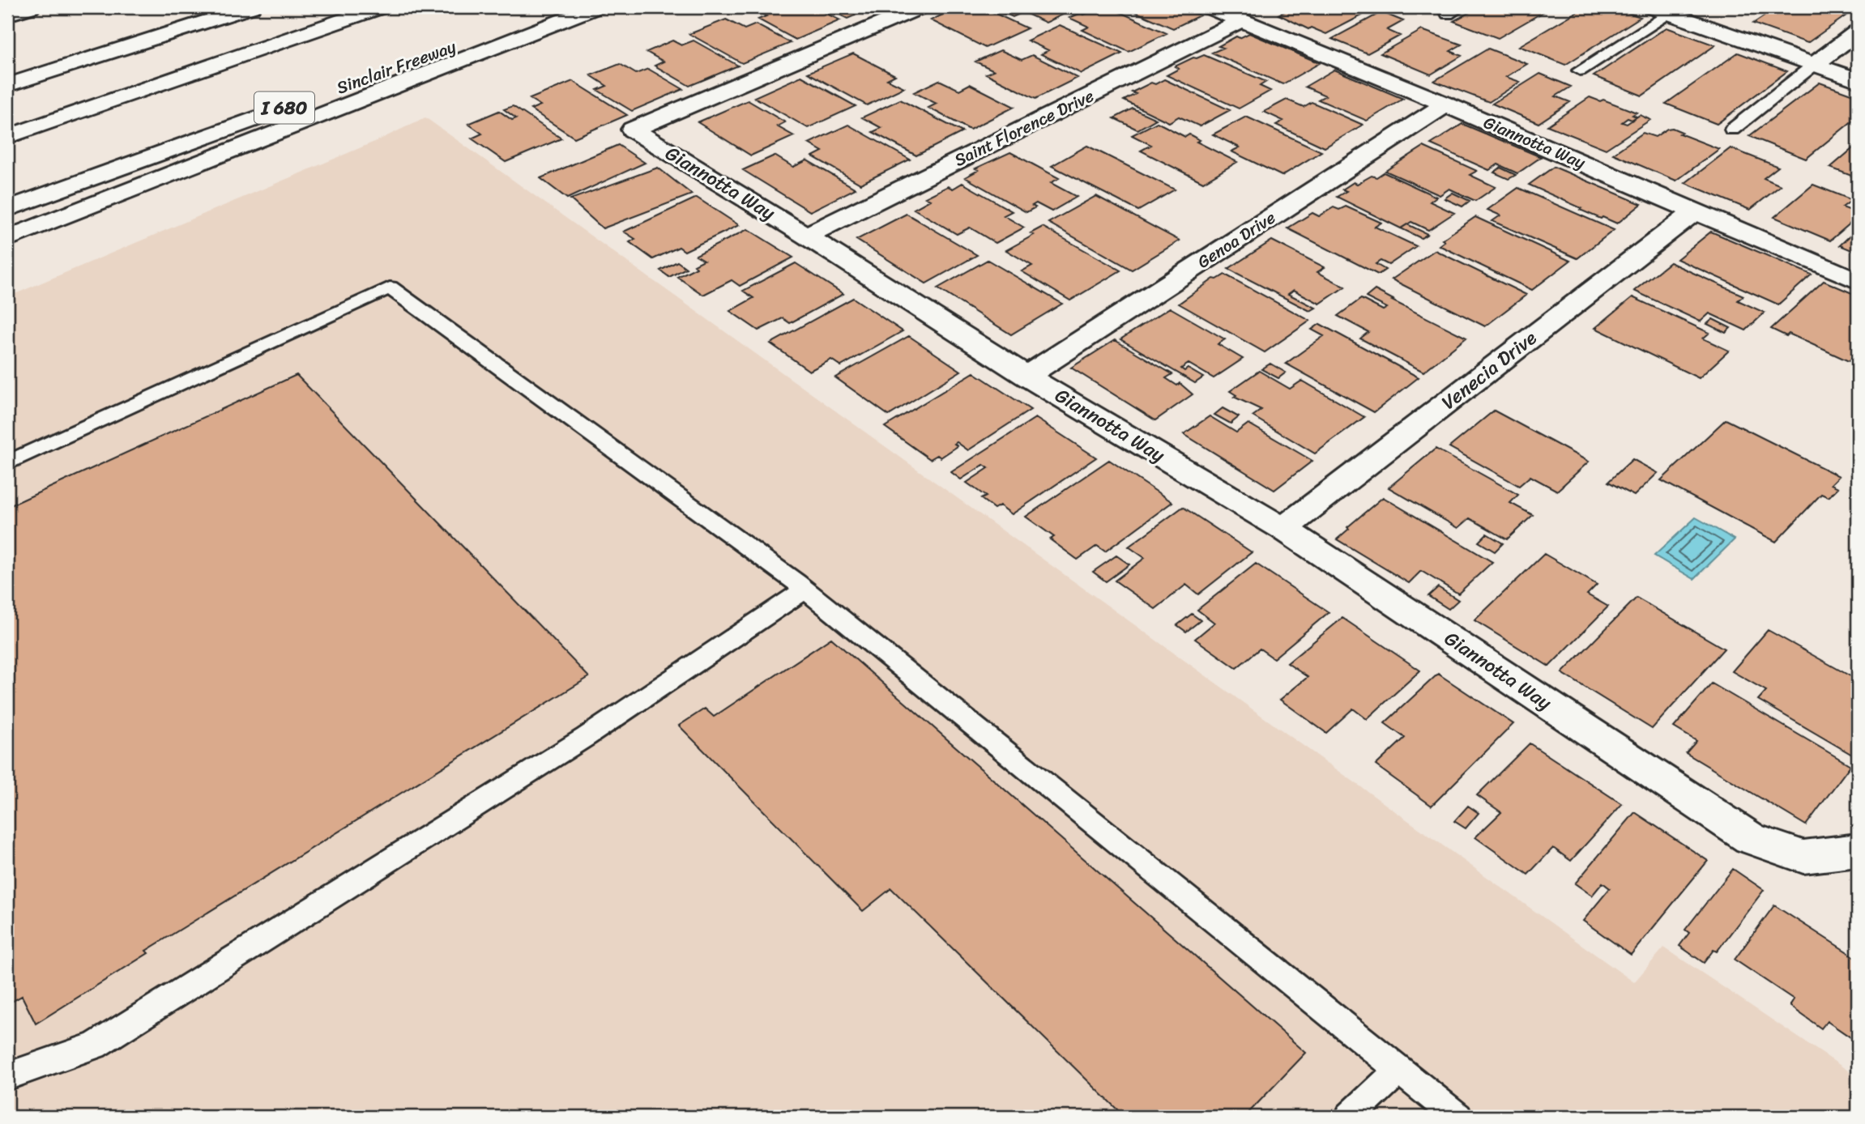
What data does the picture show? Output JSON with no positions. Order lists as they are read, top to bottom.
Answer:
{
  "streets": {
    "main road": [
      "Sinclair Freeway",
      "I 680",
      "Saint Florence Drive",
      "Giannotta Way",
      "Genoa Drive",
      "Venecia Drive"
    ]
  },
  "crossings": [
    ["Saint Florence Drive", "Giannotta Way"],
    ["Giannotta Way", "Genoa Drive"],
    ["Giannotta Way", "Venecia Drive"]
  ]
}
